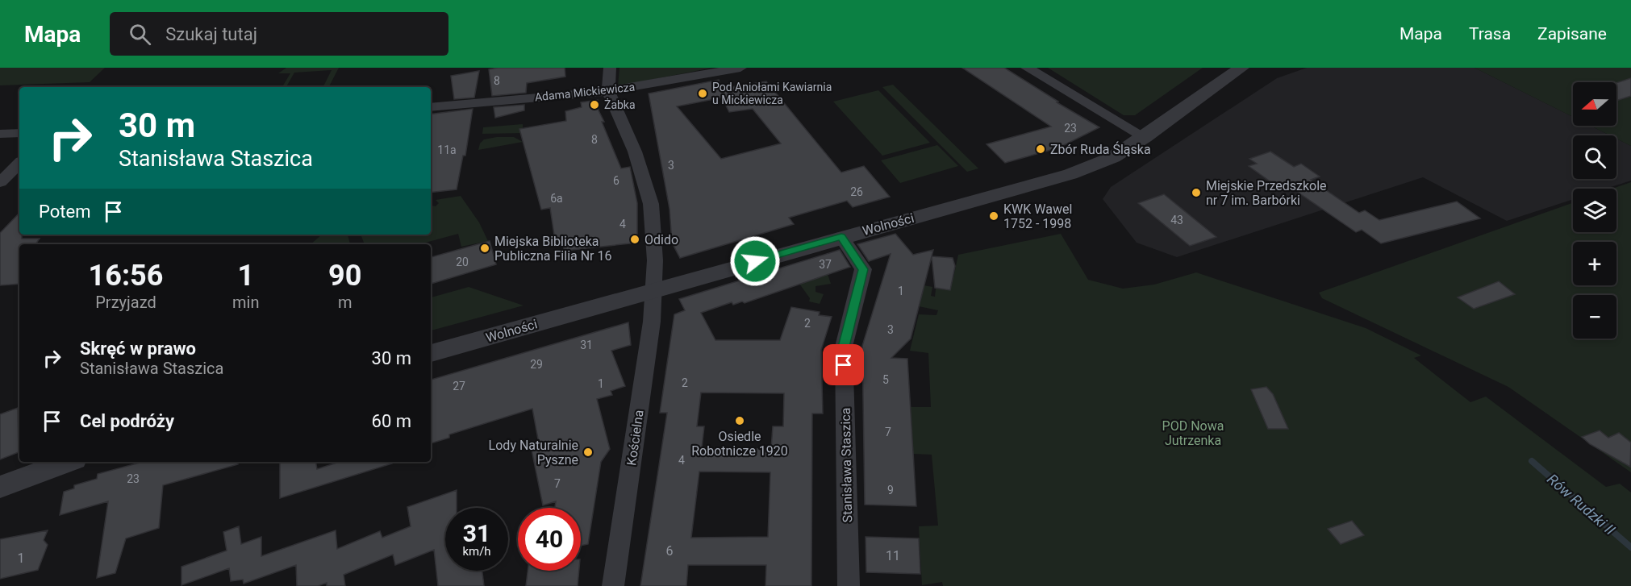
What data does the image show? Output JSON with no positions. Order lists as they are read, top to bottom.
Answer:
{
  "streets": {
    "street": [
      "Adama Mickiewicza",
      "Wolności",
      "Kościelna",
      "Stanisława Staszica"
    ]
  },
  "crossings": [
    ["Adama Mickiewicza", "Kościelna"],
    ["Wolności", "Kościelna"],
    ["Wolności", "Stanisława Staszica"]
  ],
  "water": ["Rów Rudzki II"],
  "parks": ["POD Nowa Jutrzenka"],
  "places": [
    "Pod Aniołami Kawiarnia u Mickiewicza",
    "Żabka",
    "Zbór Ruda Śląska",
    "Miejskie Przedszkole nr 7 im. Barbórki",
    "KWK Wawel 1752 - 1998",
    "Odido",
    "Miejska Biblioteka Publiczna Filia Nr 16",
    "Osiedle Robotnicze 1920",
    "Lody Naturalnie Pyszne"
  ],
  "house_numbers": [
    "8",
    "23",
    "8",
    "11a",
    "3",
    "6",
    "26",
    "6a",
    "43",
    "4",
    "20",
    "37",
    "1",
    "2",
    "3",
    "31",
    "29",
    "5",
    "2",
    "1",
    "27",
    "7",
    "4",
    "23",
    "7",
    "9",
    "6",
    "11",
    "1"
  ],
  "north": "left",
  "page": {
    "header": "Mapa",
    "search": "Szukaj tutaj",
    "nav": ["Mapa", "Trasa", "Zapisane"],
    "map_buttons": ["+", "−"],
    "turn": ["30 m", "Stanisława Staszica"],
    "then": "Potem",
    "eta": [
      "16:56",
      "Przyjazd",
      "1",
      "min",
      "90",
      "m"
    ],
    "list": [
      {
        "name": "Skręć w prawo",
        "note": "Stanisława Staszica",
        "value": "30 m"
      },
      {
        "name": "Cel podróży",
        "value": "60 m"
      }
    ],
    "speed": "31 km/h",
    "limit": "40"
  }
}
